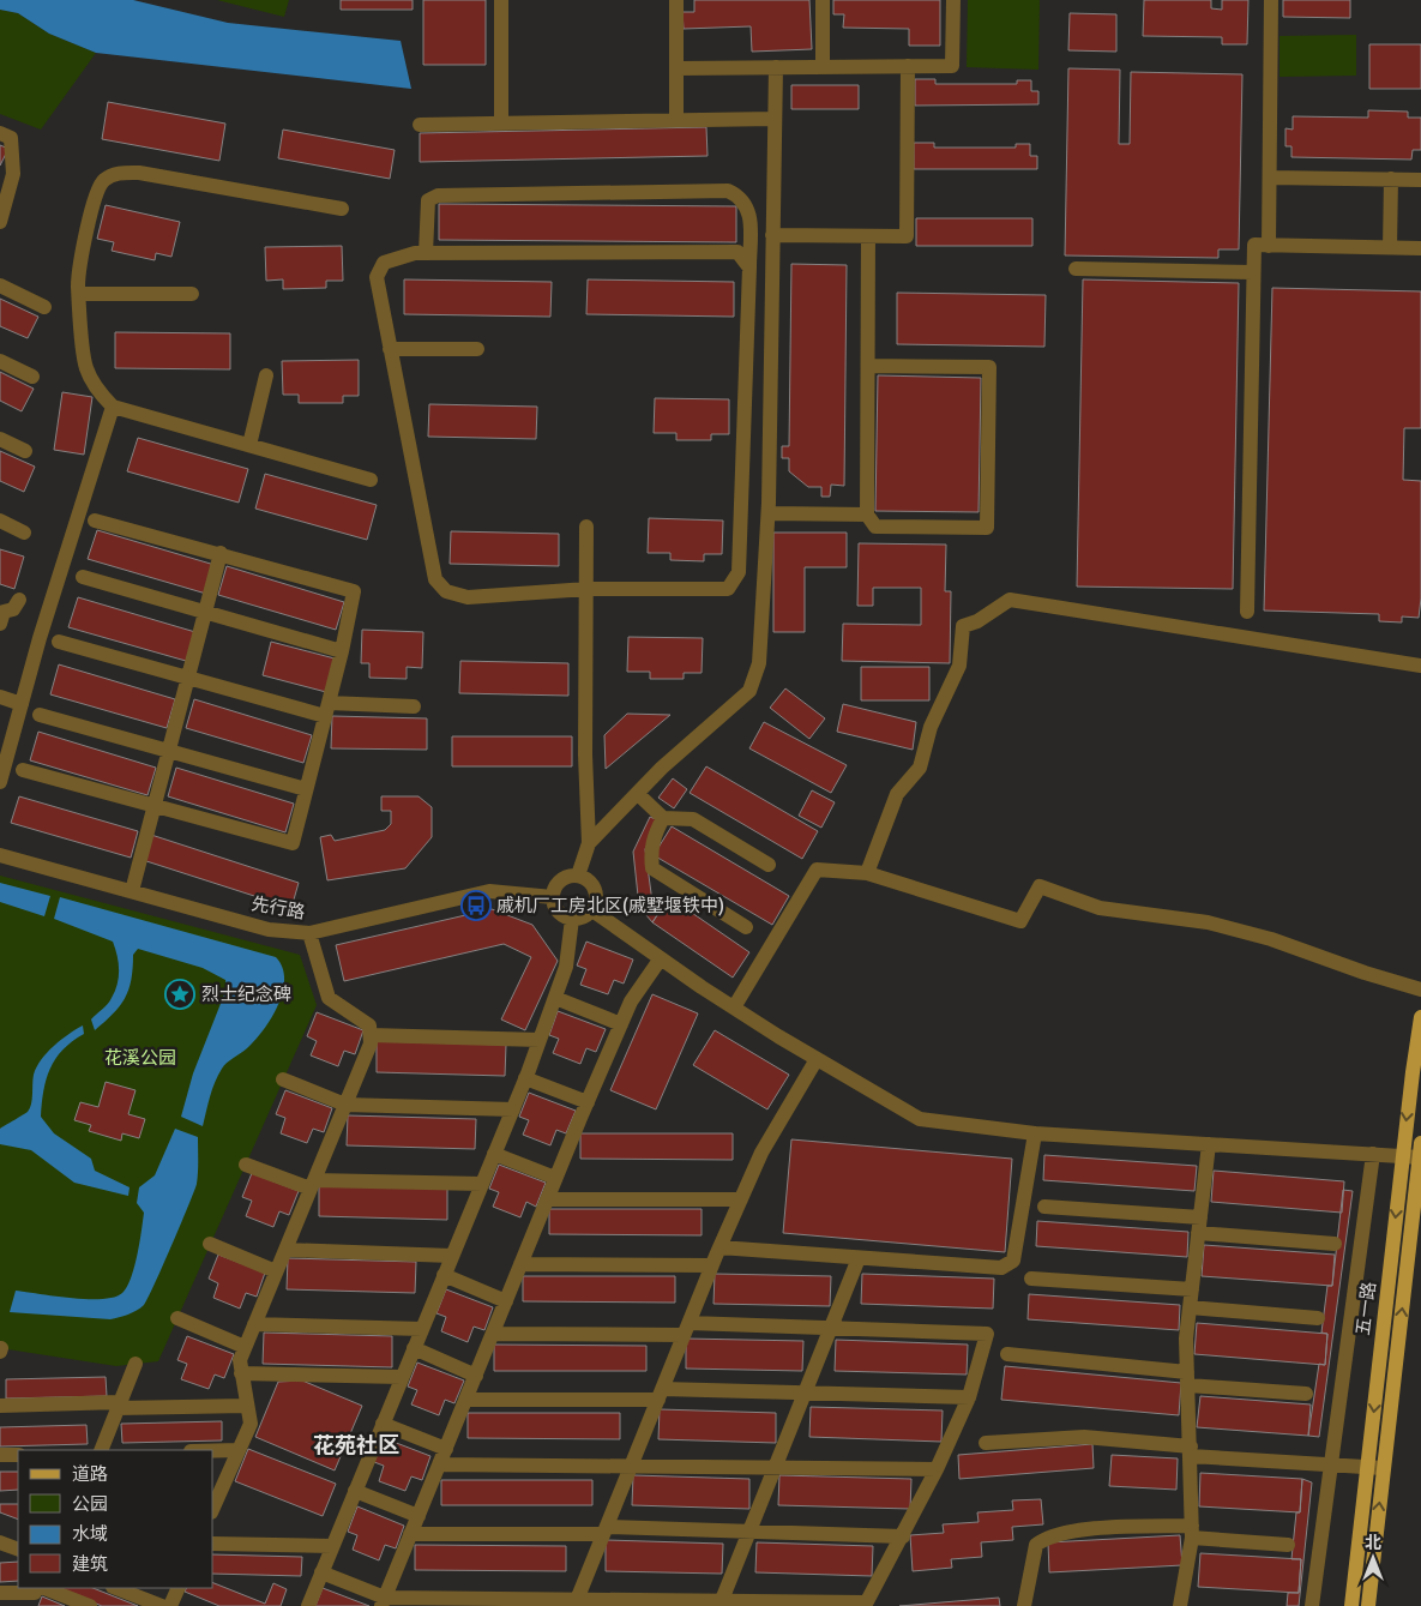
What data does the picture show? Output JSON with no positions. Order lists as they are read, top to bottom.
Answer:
{
  "streets": {
    "main road": ["五一路"],
    "street": ["先行路"]
  },
  "districts": ["花苑社区"],
  "parks": ["花溪公园"],
  "places": {
    "bus stop": ["戚机厂工房北区(戚墅堰铁中)"],
    "place": ["烈士纪念碑"]
  },
  "legend": [
    "道路",
    "公园",
    "水域",
    "建筑"
  ],
  "north": "top"
}
